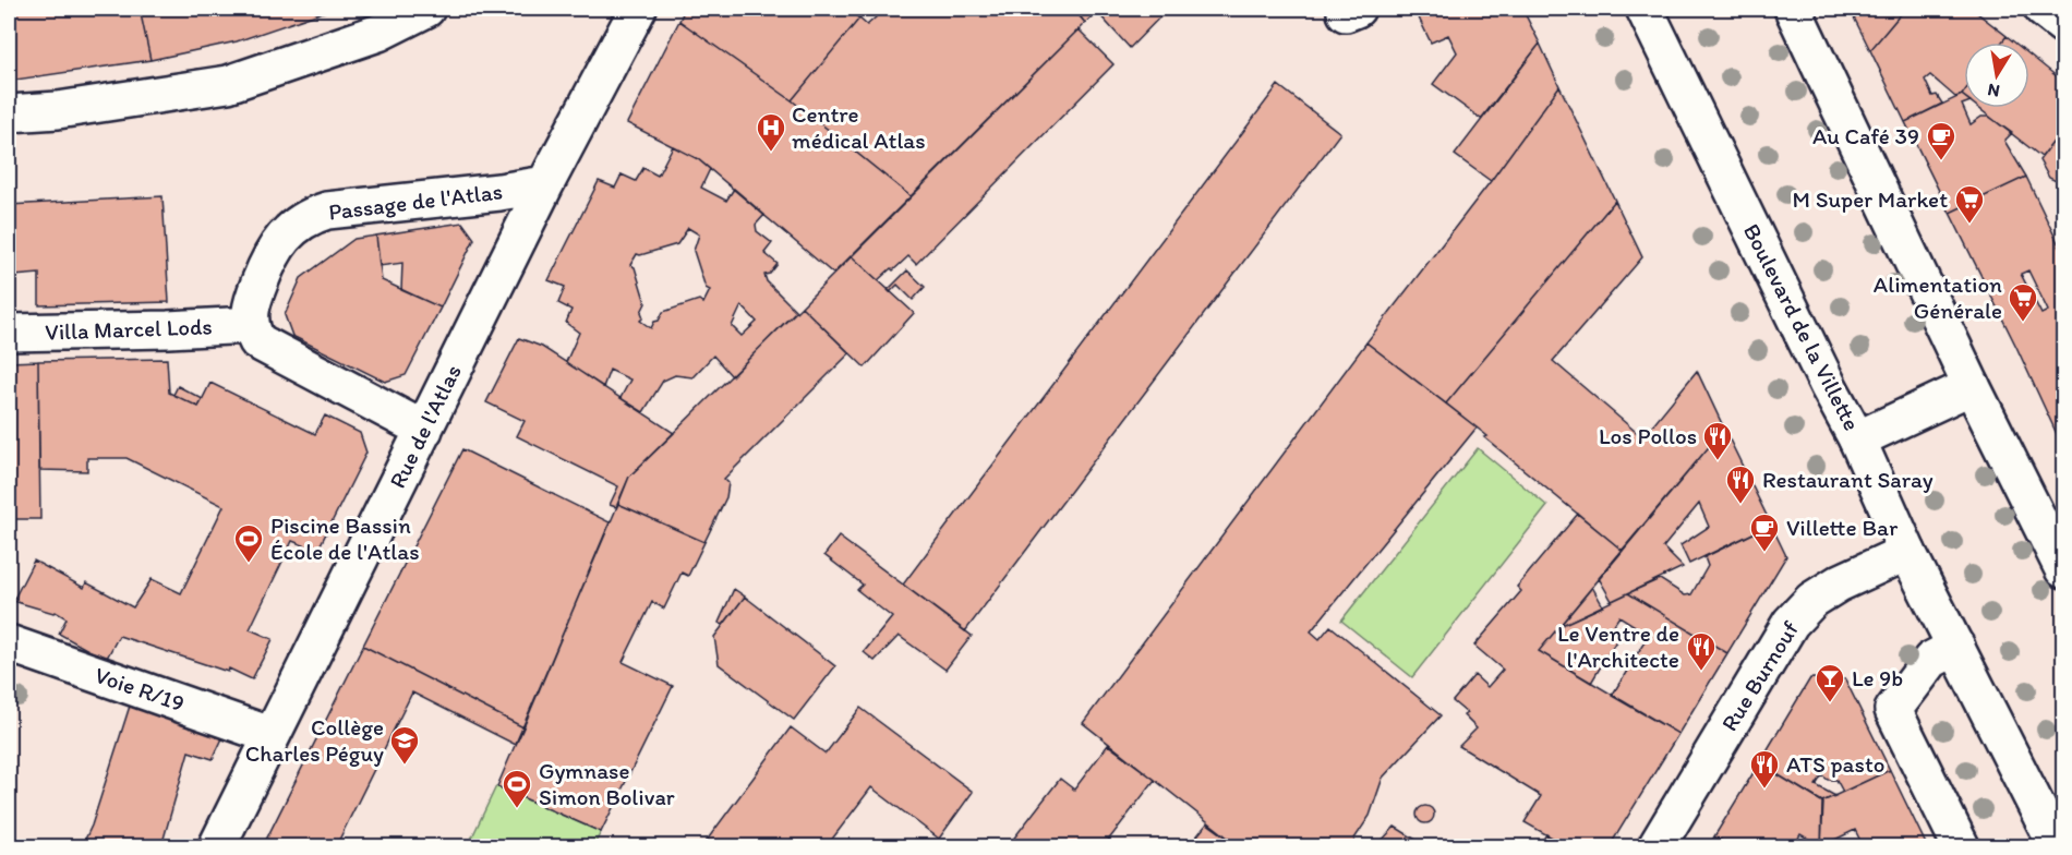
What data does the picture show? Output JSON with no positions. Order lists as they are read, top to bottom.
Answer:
{
  "streets": {
    "street": [
      "Passage de l'Atlas",
      "Boulevard de la Villette",
      "Villa Marcel Lods",
      "Rue de l'Atlas",
      "Rue Burnouf",
      "Voie R/19"
    ]
  },
  "crossings": [
    ["Passage de l'Atlas", "Villa Marcel Lods"],
    ["Passage de l'Atlas", "Rue de l'Atlas"],
    ["Boulevard de la Villette", "Rue Burnouf"],
    ["Rue de l'Atlas", "Voie R/19"]
  ],
  "places": {
    "hospital": ["Centre médical Atlas"],
    "cafe": ["Au Café 39", "Villette Bar"],
    "supermarket": ["M Super Market", "Alimentation Générale"],
    "restaurant": [
      "Los Pollos",
      "Restaurant Saray",
      "Le Ventre de l'Architecte",
      "ATS pasto"
    ],
    "sports": ["Piscine Bassin École de l'Atlas", "Gymnase Simon Bolivar"],
    "bar": ["Le 9b"],
    "school or university": ["Collège Charles Péguy"]
  },
  "north": "bottom"
}
